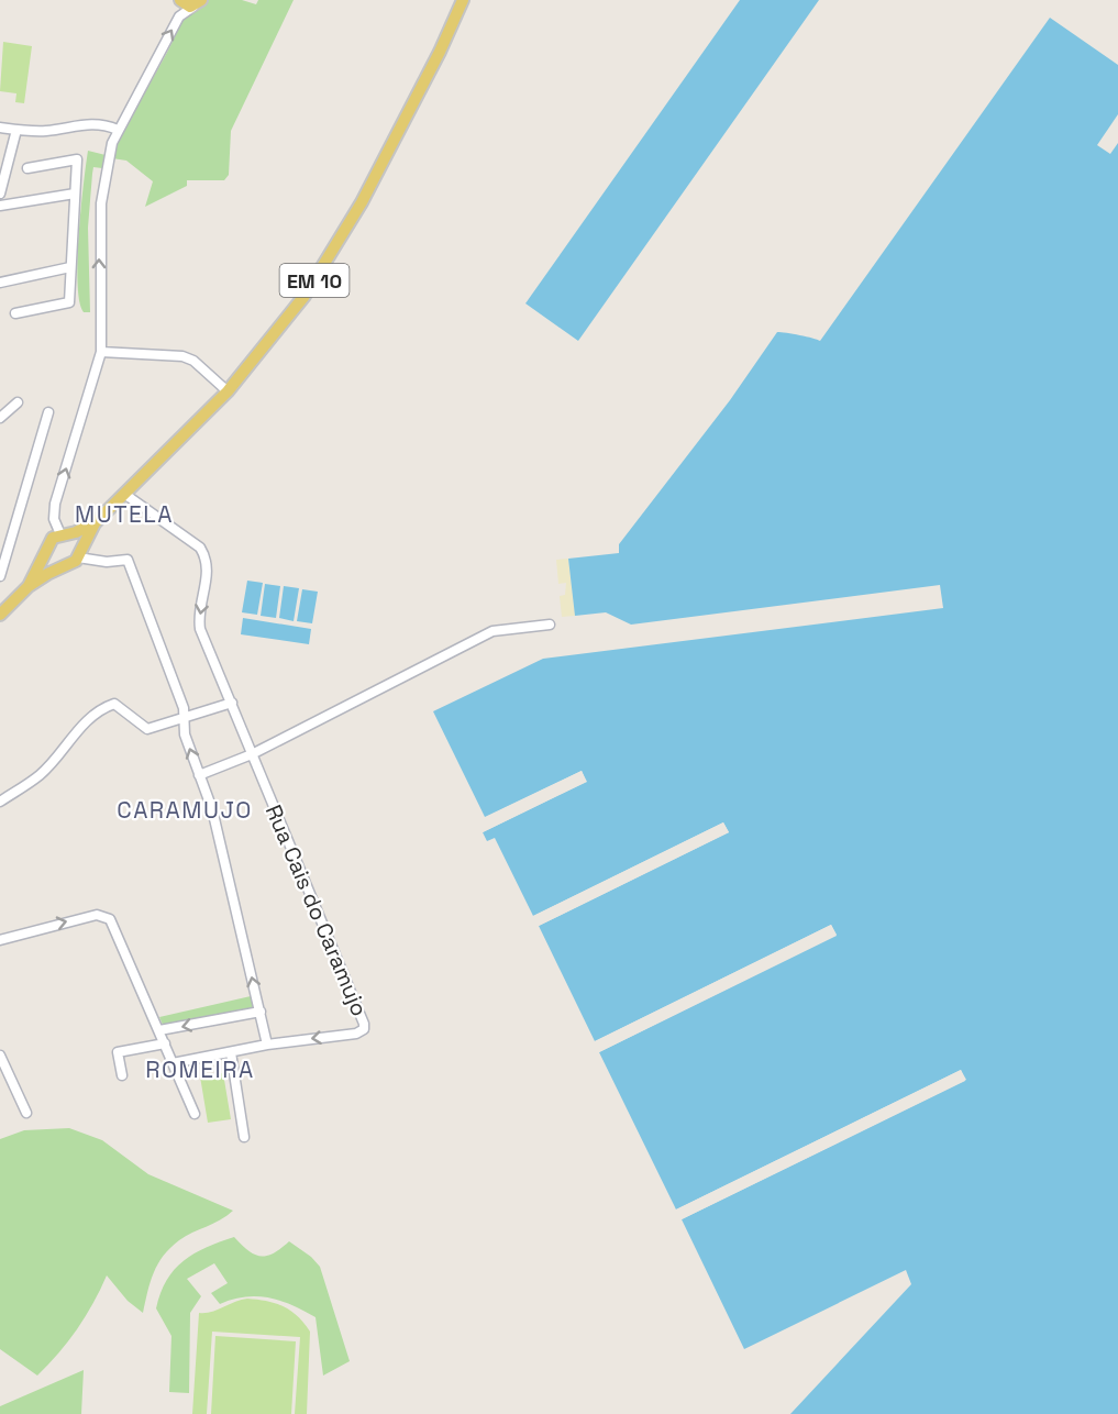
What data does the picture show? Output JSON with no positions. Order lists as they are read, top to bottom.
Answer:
{
  "streets": {
    "main road": ["EM 10"],
    "street": ["Rua Cais do Caramujo"]
  },
  "crossings": [
    ["EM 10", "Rua Cais do Caramujo"]
  ],
  "districts": ["MUTELA", "CARAMUJO", "ROMEIRA"]
}
